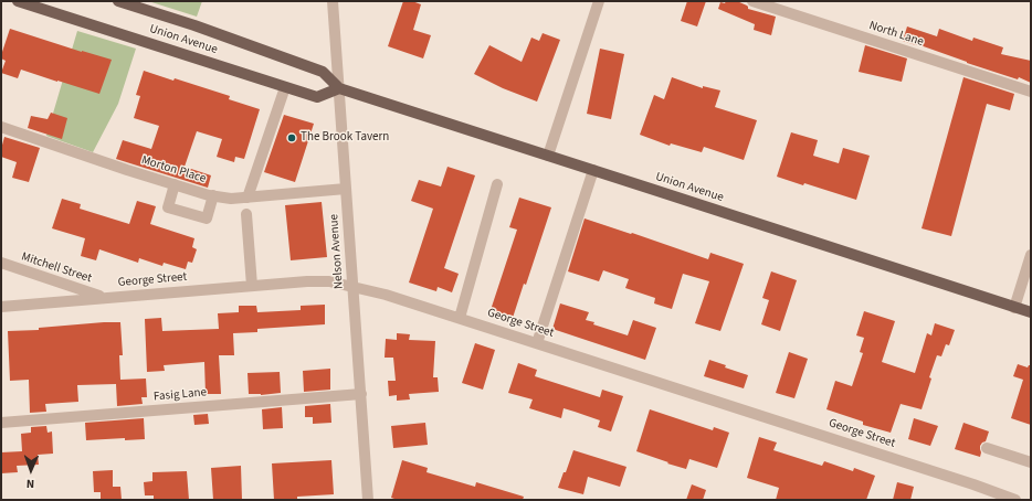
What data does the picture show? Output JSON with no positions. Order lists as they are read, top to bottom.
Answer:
{
  "streets": {
    "main road": ["Union Avenue"],
    "street": [
      "North Lane",
      "Morton Place",
      "Nelson Avenue",
      "Mitchell Street",
      "George Street",
      "Fasig Lane"
    ]
  },
  "crossings": [
    ["Union Avenue", "Nelson Avenue"],
    ["Morton Place", "Nelson Avenue"],
    ["Nelson Avenue", "George Street"],
    ["Nelson Avenue", "Fasig Lane"],
    ["Mitchell Street", "George Street"]
  ],
  "places": ["The Brook Tavern"],
  "north": "bottom"
}
